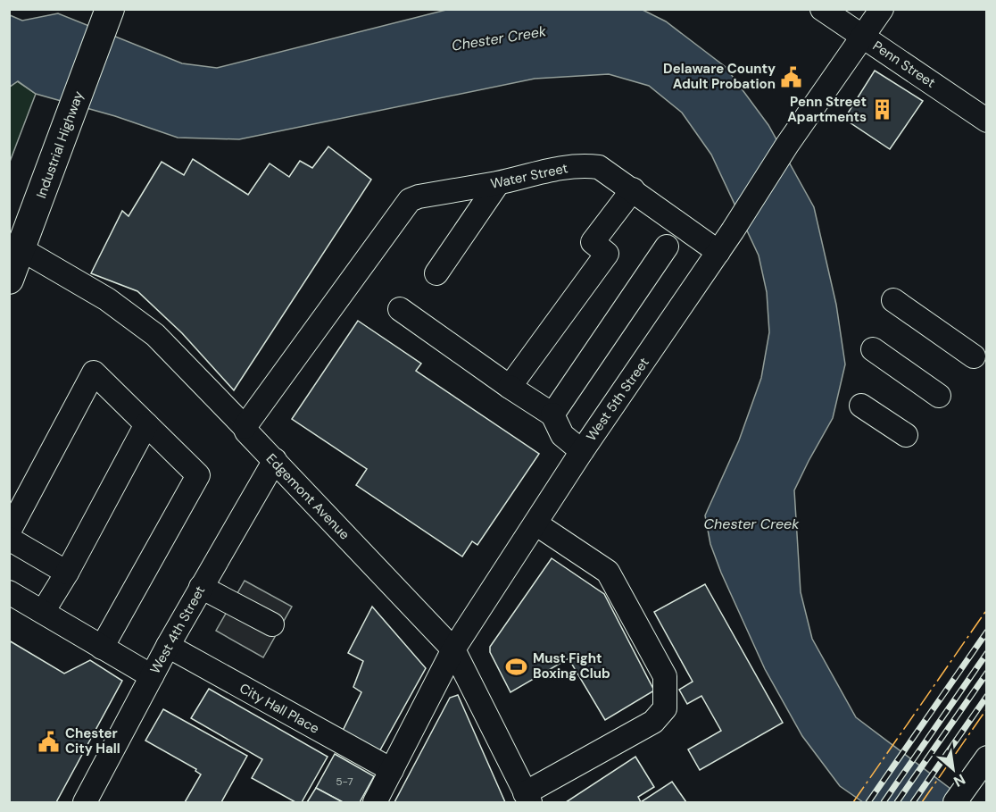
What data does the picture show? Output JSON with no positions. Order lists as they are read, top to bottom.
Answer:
{
  "streets": {
    "main road": ["Industrial Highway"],
    "street": [
      "Penn Street",
      "Water Street",
      "West 5th Street",
      "Edgemont Avenue",
      "West 4th Street",
      "City Hall Place"
    ]
  },
  "crossings": [
    ["Penn Street", "West 5th Street"],
    ["Industrial Highway", "Edgemont Avenue"],
    ["Water Street", "West 5th Street"],
    ["Water Street", "Edgemont Avenue"],
    ["West 5th Street", "Edgemont Avenue"],
    ["West 5th Street", "City Hall Place"],
    ["Edgemont Avenue", "West 4th Street"],
    ["West 4th Street", "City Hall Place"]
  ],
  "water": ["Chester Creek"],
  "places": {
    "public building": ["Delaware County Adult Probation", "Chester City Hall"],
    "building": ["Penn Street Apartments"],
    "sports": ["Must Fight Boxing Club"]
  },
  "house_numbers": ["5-7"],
  "north": "bottom right"
}
